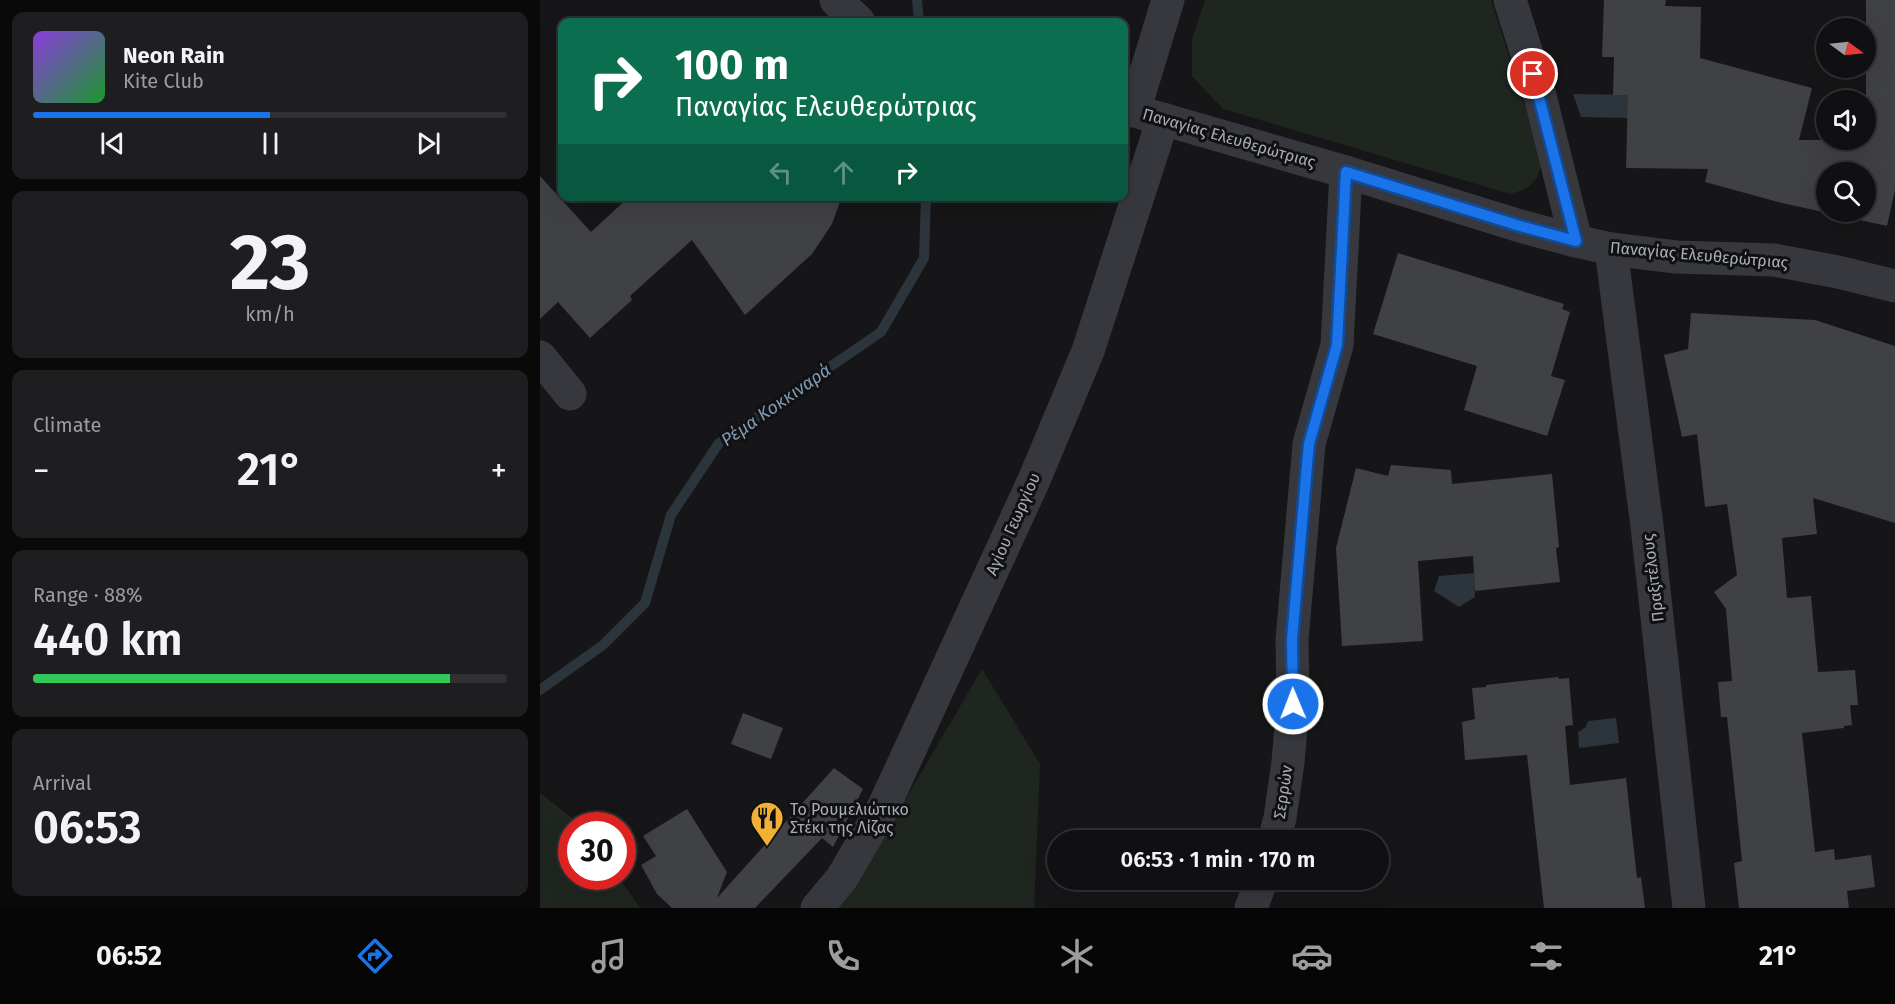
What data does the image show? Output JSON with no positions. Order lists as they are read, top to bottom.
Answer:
{
  "streets": {
    "street": [
      "Παναγίας Ελευθερώτριας",
      "Αγίου Γεωργίου",
      "Πραξιτέλους",
      "Σερρών"
    ]
  },
  "crossings": [
    ["Παναγίας Ελευθερώτριας", "Αγίου Γεωργίου"],
    ["Παναγίας Ελευθερώτριας", "Πραξιτέλους"],
    ["Παναγίας Ελευθερώτριας", "Σερρών"]
  ],
  "water": ["Ρέμα Κοκκιναρά"],
  "places": {
    "restaurant": ["Το Ρουμελιώτικο Στέκι της Λίζας"]
  },
  "north": "right",
  "page": {
    "turn": ["100 m", "Παναγίας Ελευθερώτριας"],
    "song": ["Neon Rain", "Kite Club"],
    "tile": [
      ["23", "km/h"],
      "Climate",
      ["Range · 88%", "440 km"],
      ["Arrival", "06:53"]
    ],
    "heat": ["−", "21°", "+"],
    "limit": "30",
    "trip": "06:53 · 1 min · 170 m",
    "tabs": ["06:52", "21°"]
  }
}
